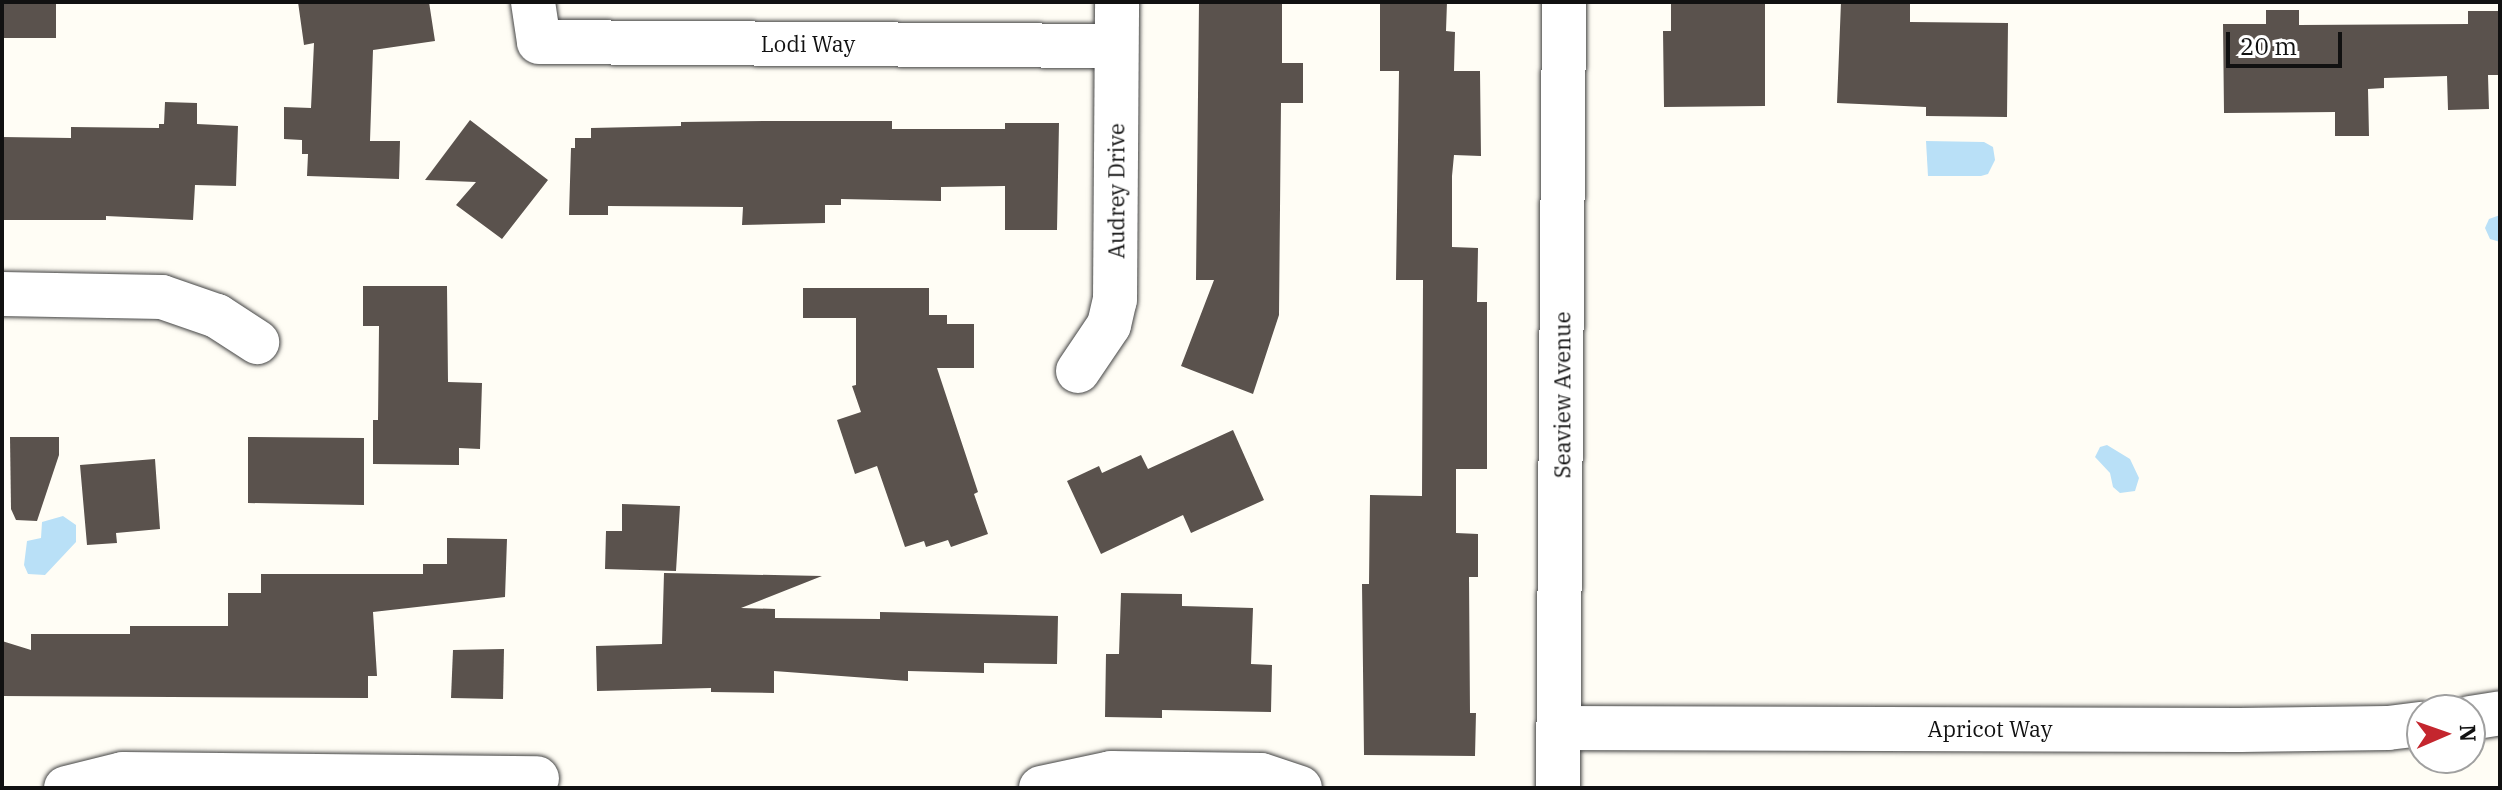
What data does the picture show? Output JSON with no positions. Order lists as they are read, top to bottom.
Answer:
{
  "streets": {
    "street": [
      "Lodi Way",
      "Audrey Drive",
      "Seaview Avenue",
      "Apricot Way"
    ]
  },
  "crossings": [
    ["Lodi Way", "Audrey Drive"],
    ["Seaview Avenue", "Apricot Way"]
  ],
  "scale_bar": "20 m",
  "north": "right"
}
